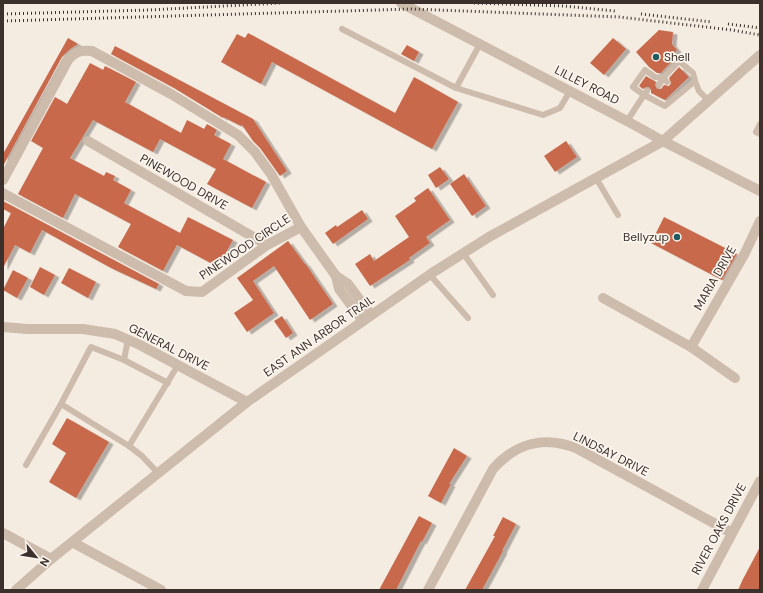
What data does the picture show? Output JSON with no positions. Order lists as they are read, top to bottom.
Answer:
{
  "streets": {
    "street": [
      "LILLEY ROAD",
      "PINEWOOD DRIVE",
      "PINEWOOD CIRCLE",
      "MARIA DRIVE",
      "EAST ANN ARBOR TRAIL",
      "GENERAL DRIVE",
      "LINDSAY DRIVE",
      "RIVER OAKS DRIVE"
    ]
  },
  "crossings": [
    ["LILLEY ROAD", "EAST ANN ARBOR TRAIL"],
    ["PINEWOOD DRIVE", "PINEWOOD CIRCLE"],
    ["EAST ANN ARBOR TRAIL", "GENERAL DRIVE"],
    ["LINDSAY DRIVE", "RIVER OAKS DRIVE"]
  ],
  "places": ["Shell", "Bellyzup"],
  "north": "bottom right"
}
